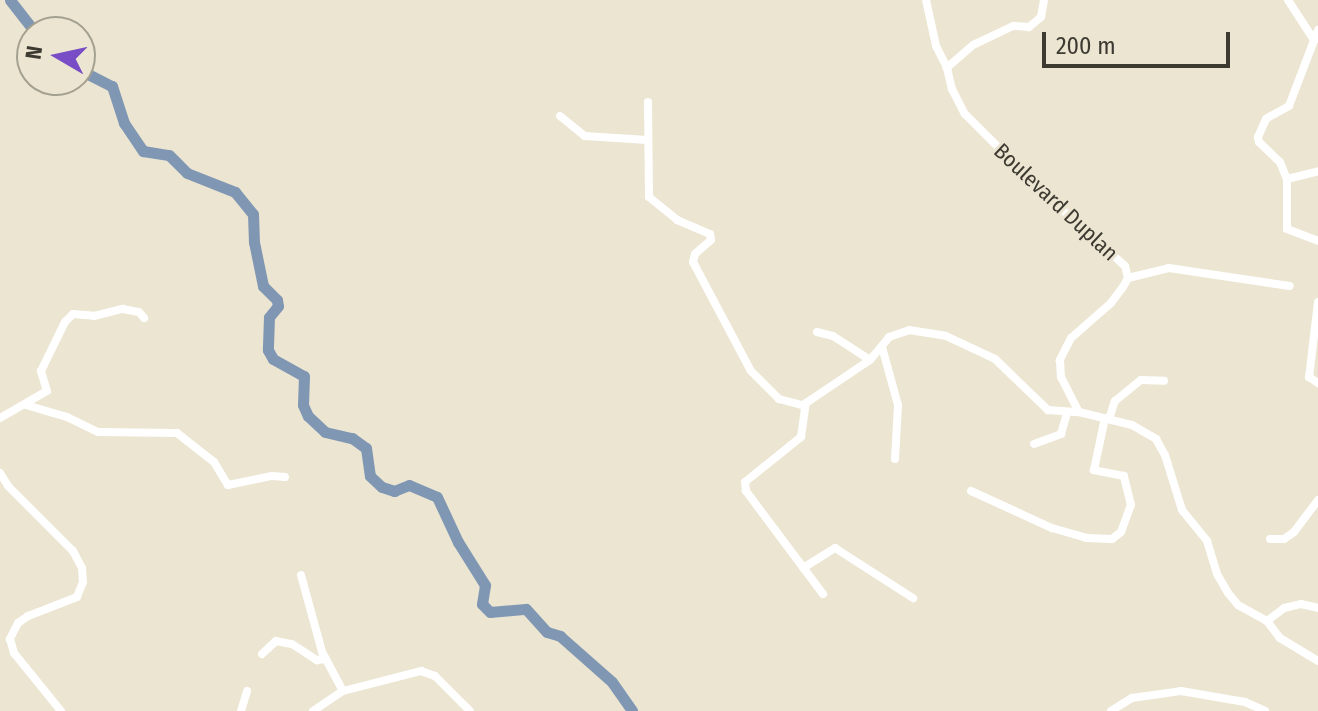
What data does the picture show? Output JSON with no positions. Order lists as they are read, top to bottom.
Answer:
{
  "streets": {
    "street": ["Boulevard Duplan"]
  },
  "scale_bar": "200 m",
  "north": "left"
}
